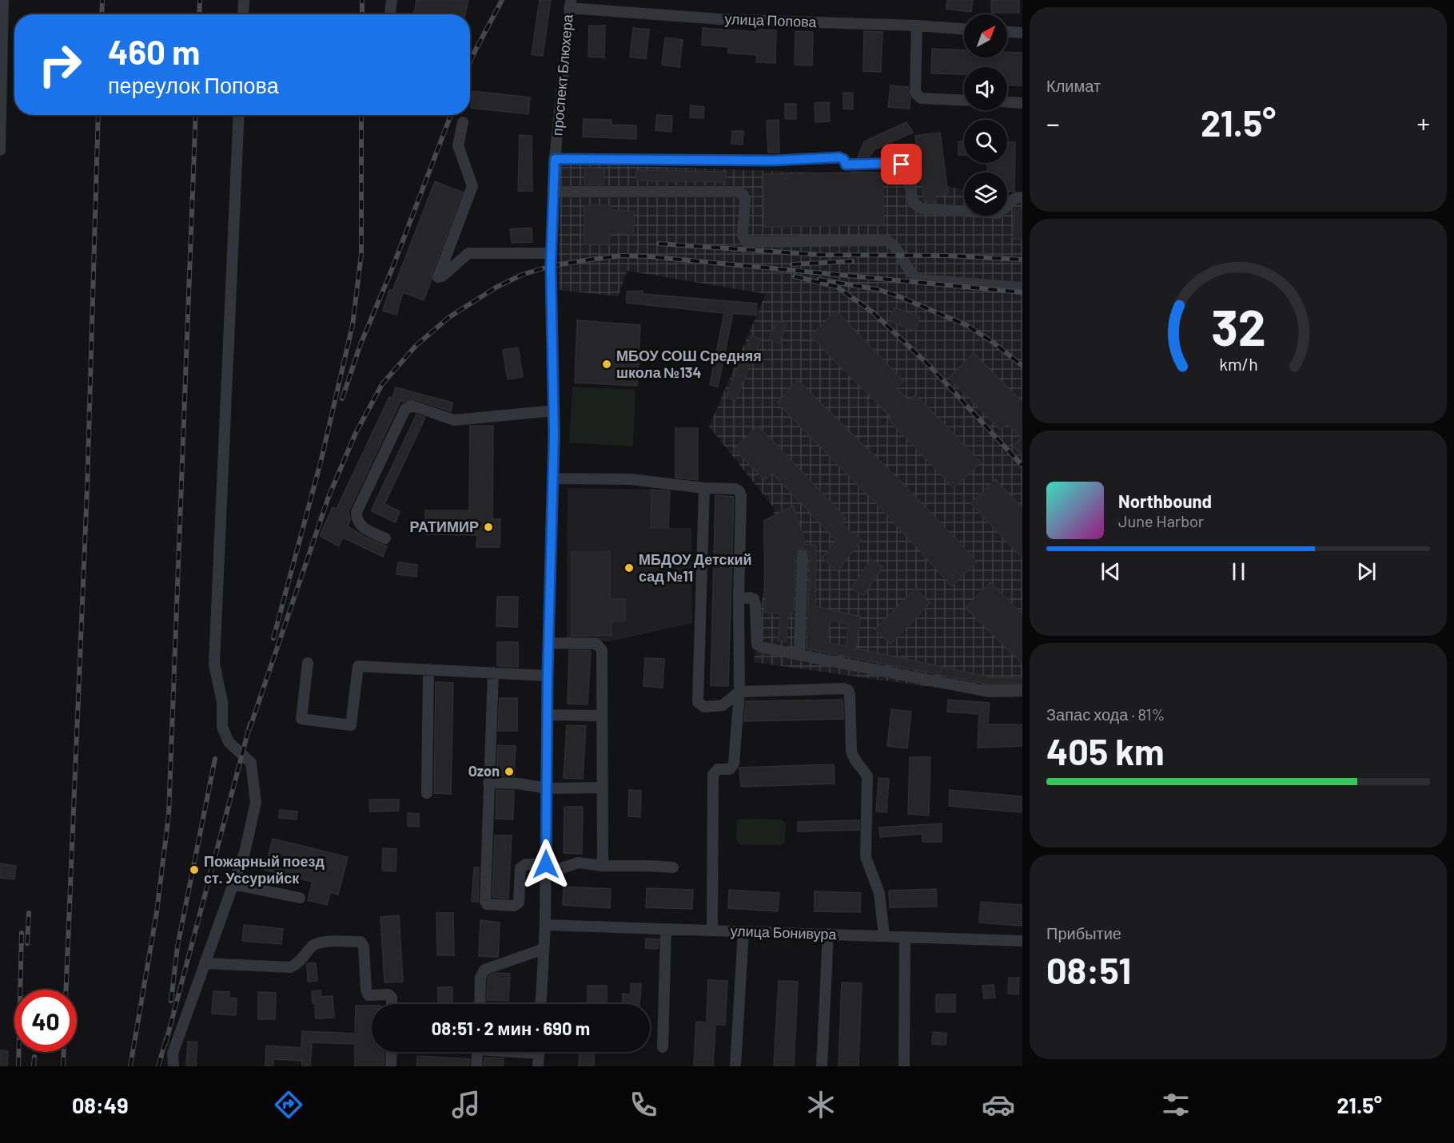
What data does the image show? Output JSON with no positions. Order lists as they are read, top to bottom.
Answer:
{
  "streets": {
    "street": ["улица Попова", "проспект Блюхера", "улица Бонивура"]
  },
  "crossings": [
    ["улица Попова", "проспект Блюхера"],
    ["проспект Блюхера", "улица Бонивура"]
  ],
  "places": [
    "МБОУ СОШ Средняя школа №134",
    "РАТИМИР",
    "МБДОУ Детский сад №11",
    "Ozon",
    "Пожарный поезд ст. Уссурийск"
  ],
  "north": "top right",
  "page": {
    "tile": [
      "Климат",
      ["Запас хода · 81%", "405 km"],
      ["Прибытие", "08:51"]
    ],
    "turn": ["460 m", "переулок Попова"],
    "heat": ["−", "21.5°", "+"],
    "song": ["Northbound", "June Harbor"],
    "limit": "40",
    "trip": "08:51 · 2 мин · 690 m",
    "tabs": ["08:49", "21.5°"],
    "gauge": ["32", "km/h"]
  }
}
